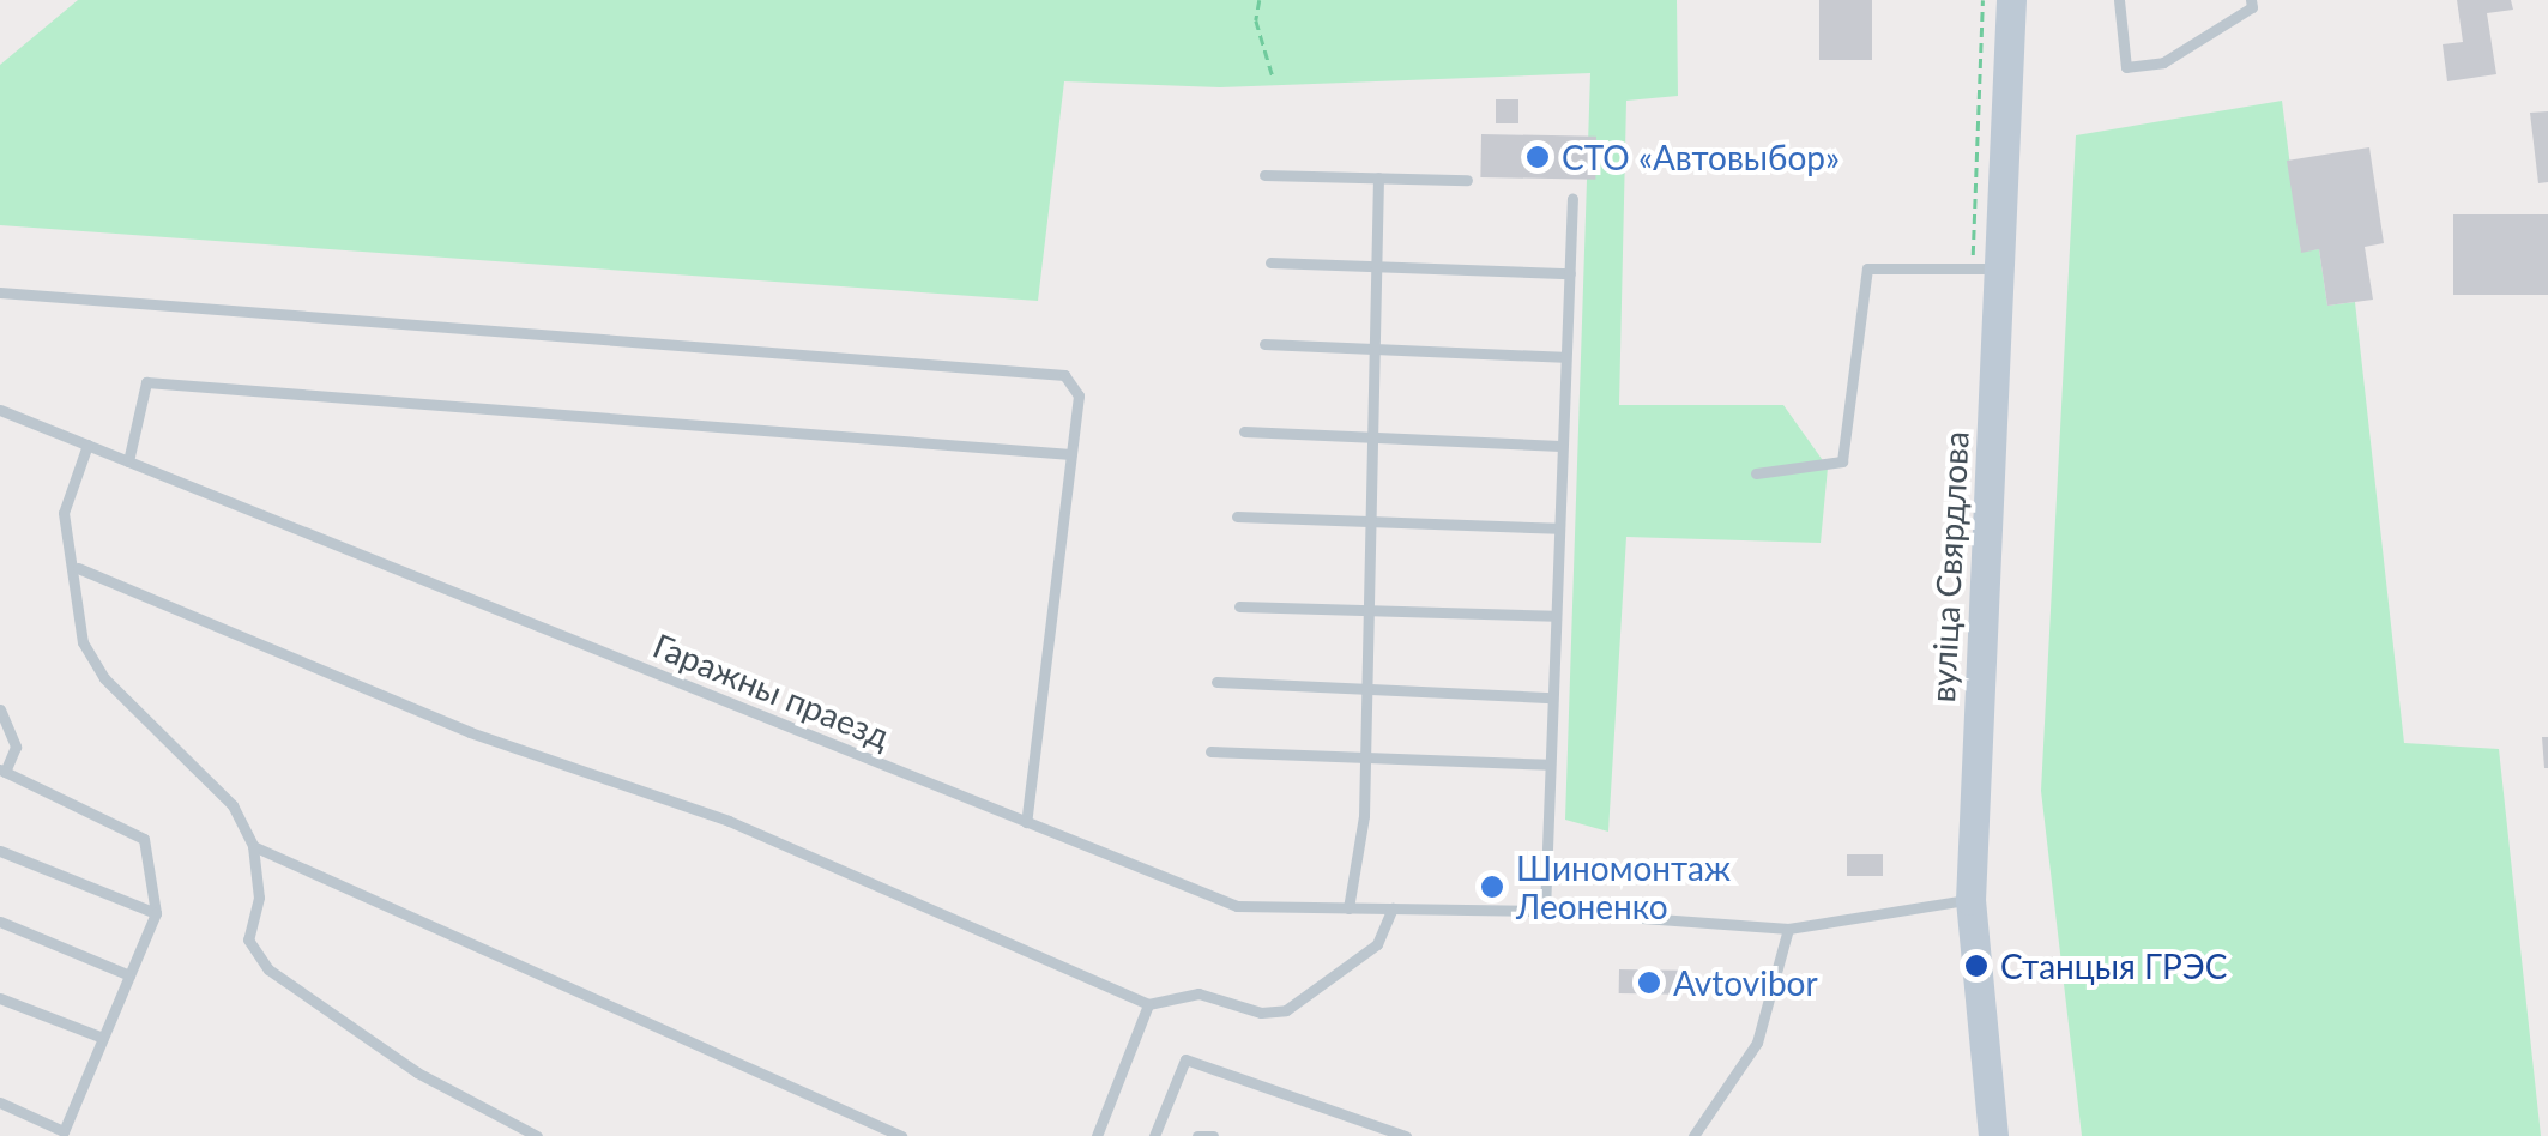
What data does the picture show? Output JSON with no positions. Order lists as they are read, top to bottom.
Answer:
{
  "streets": {
    "main road": ["вуліца Свярдлова"],
    "lane": ["Гаражны праезд"]
  },
  "crossings": [
    ["вуліца Свярдлова", "Гаражны праезд"]
  ],
  "places": [
    "СТО «Автовыбор»",
    "Шиномонтаж Леоненко",
    "Станцыя ГРЭС",
    "Avtovibor"
  ]
}
